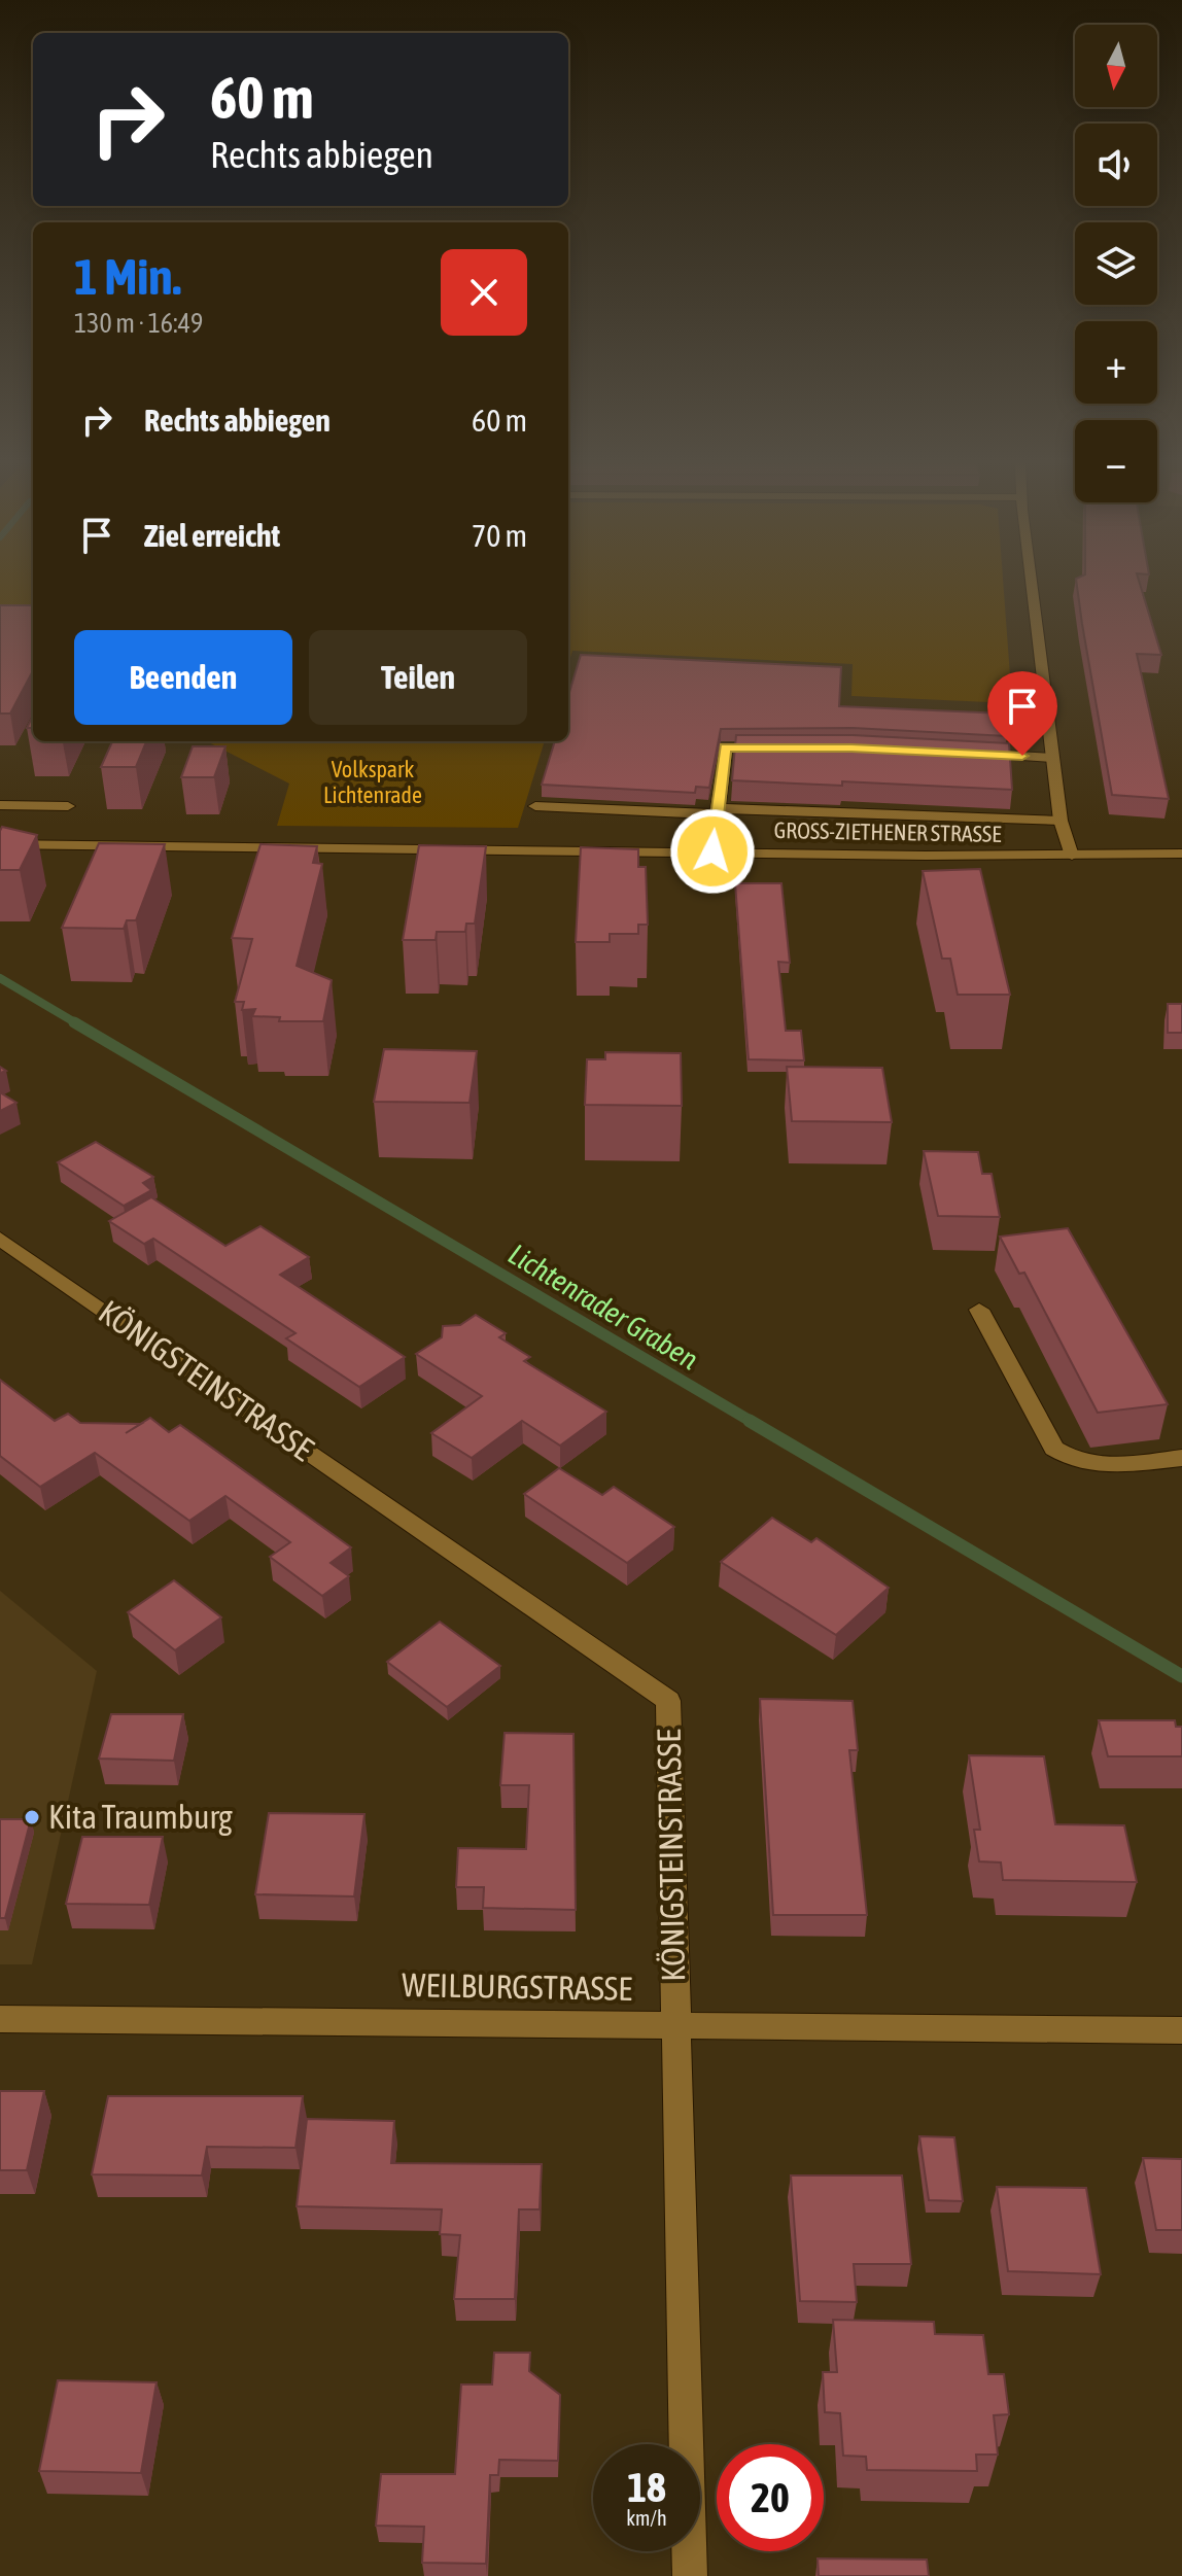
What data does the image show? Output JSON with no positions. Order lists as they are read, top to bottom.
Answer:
{
  "streets": {
    "street": ["GROSS-ZIETHENER STRASSE", "KÖNIGSTEINSTRASSE", "WEILBURGSTRASSE"]
  },
  "crossings": [
    ["KÖNIGSTEINSTRASSE", "WEILBURGSTRASSE"]
  ],
  "water": ["Lichtenrader Graben"],
  "parks": ["Volkspark Lichtenrade"],
  "places": ["Kita Traumburg"],
  "north": "bottom",
  "page": {
    "map_buttons": ["+", "−"],
    "turn": ["60 m", "Rechts abbiegen"],
    "heading": ["1 Min.", "130 m · 16:49"],
    "list": [
      {
        "name": "Rechts abbiegen",
        "value": "60 m"
      },
      {
        "name": "Ziel erreicht",
        "value": "70 m"
      }
    ],
    "buttons": ["Beenden", "Teilen"],
    "speed": "18 km/h",
    "limit": "20"
  }
}
